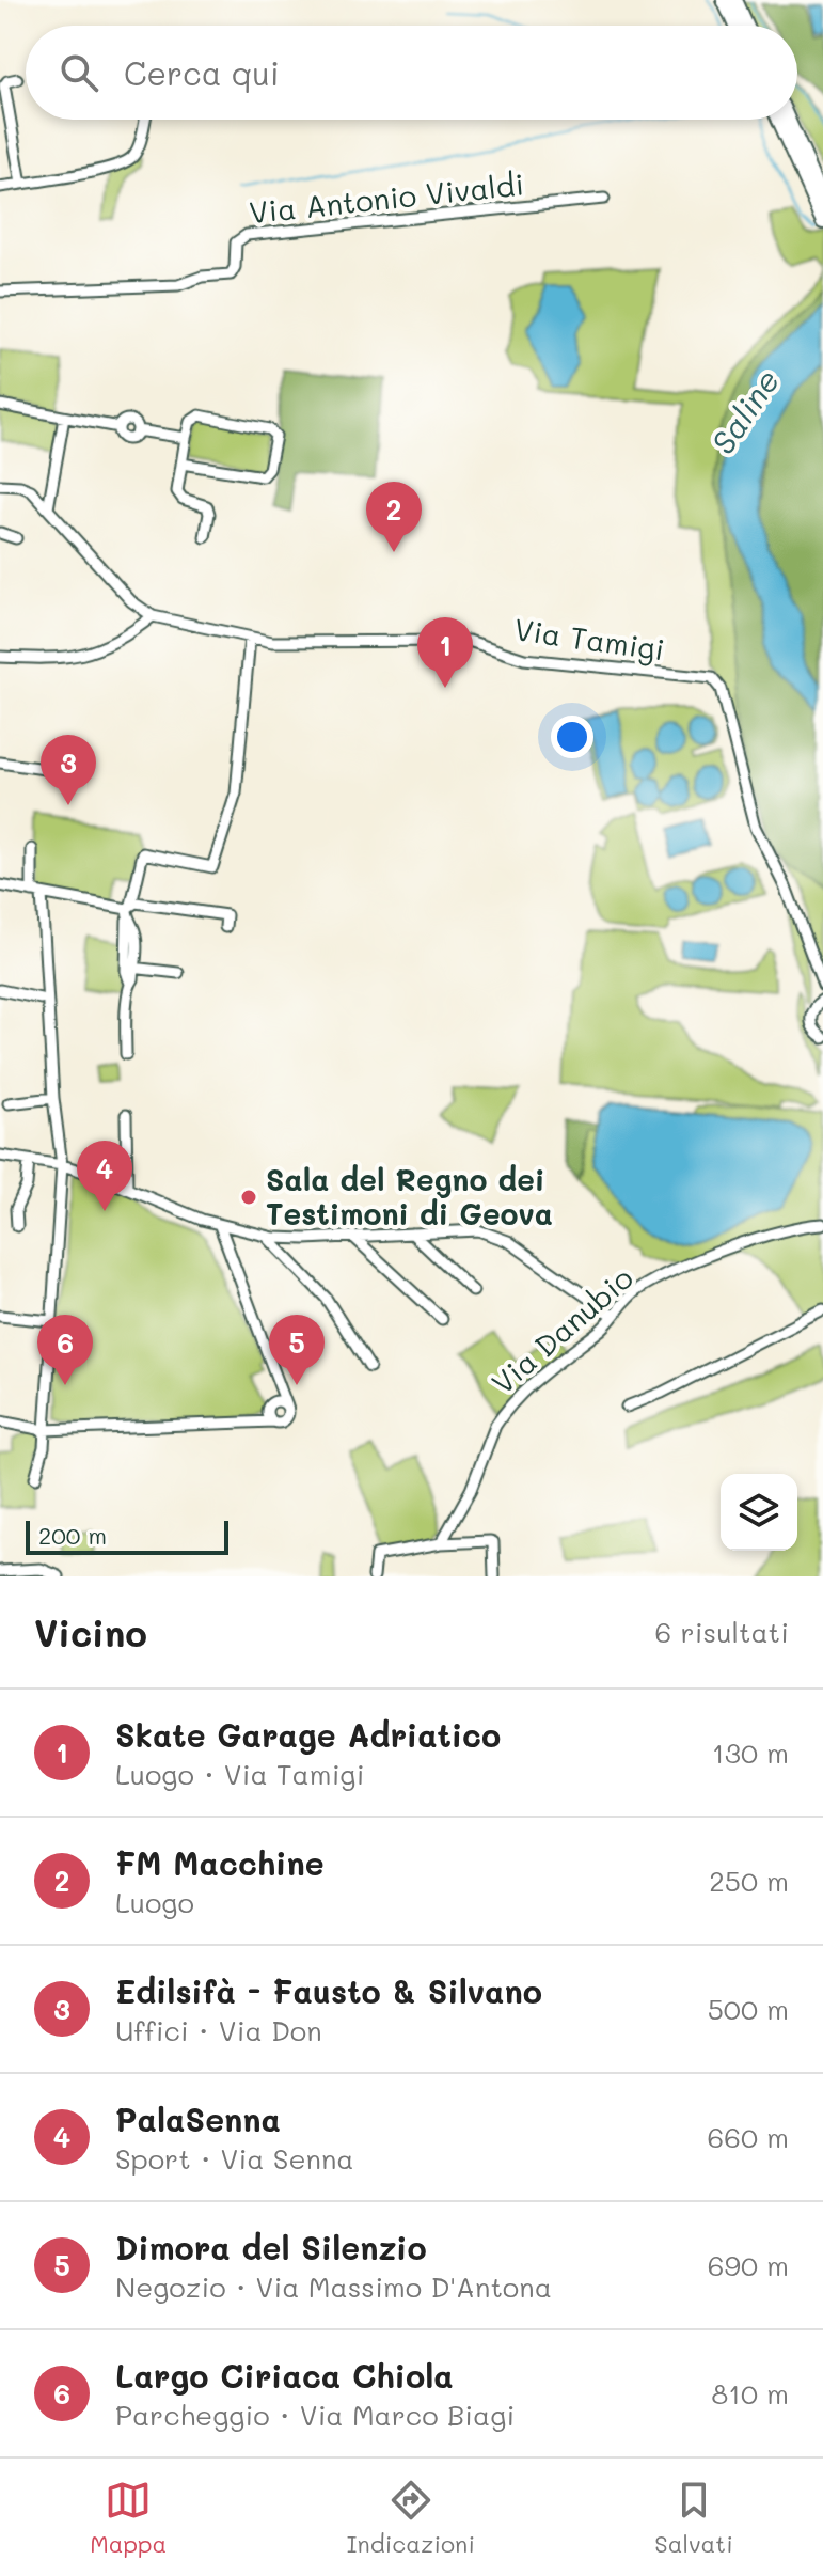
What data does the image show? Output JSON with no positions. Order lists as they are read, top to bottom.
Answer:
{
  "streets": {
    "street": ["Via Antonio Vivaldi", "Via Tamigi", "Via Danubio"]
  },
  "water": ["Saline"],
  "places": ["Sala del Regno dei Testimoni di Geova"],
  "scale_bar": "200 m",
  "page": {
    "search": "Cerca qui",
    "pins": [
      "2",
      "1",
      "3",
      "4",
      "5",
      "6"
    ],
    "scale": "200 m",
    "heading": ["Vicino", "6 risultati"],
    "list": [
      {
        "mark": "1",
        "name": "Skate Garage Adriatico",
        "note": "Luogo · Via Tamigi",
        "value": "130 m"
      },
      {
        "mark": "2",
        "name": "FM Macchine",
        "note": "Luogo",
        "value": "250 m"
      },
      {
        "mark": "3",
        "name": "Edilsifà - Fausto & Silvano",
        "note": "Uffici · Via Don",
        "value": "500 m"
      },
      {
        "mark": "4",
        "name": "PalaSenna",
        "note": "Sport · Via Senna",
        "value": "660 m"
      },
      {
        "mark": "5",
        "name": "Dimora del Silenzio",
        "note": "Negozio · Via Massimo D'Antona",
        "value": "690 m"
      },
      {
        "mark": "6",
        "name": "Largo Ciriaca Chiola",
        "note": "Parcheggio · Via Marco Biagi",
        "value": "810 m"
      }
    ],
    "nav": ["Mappa", "Indicazioni", "Salvati"]
  }
}
